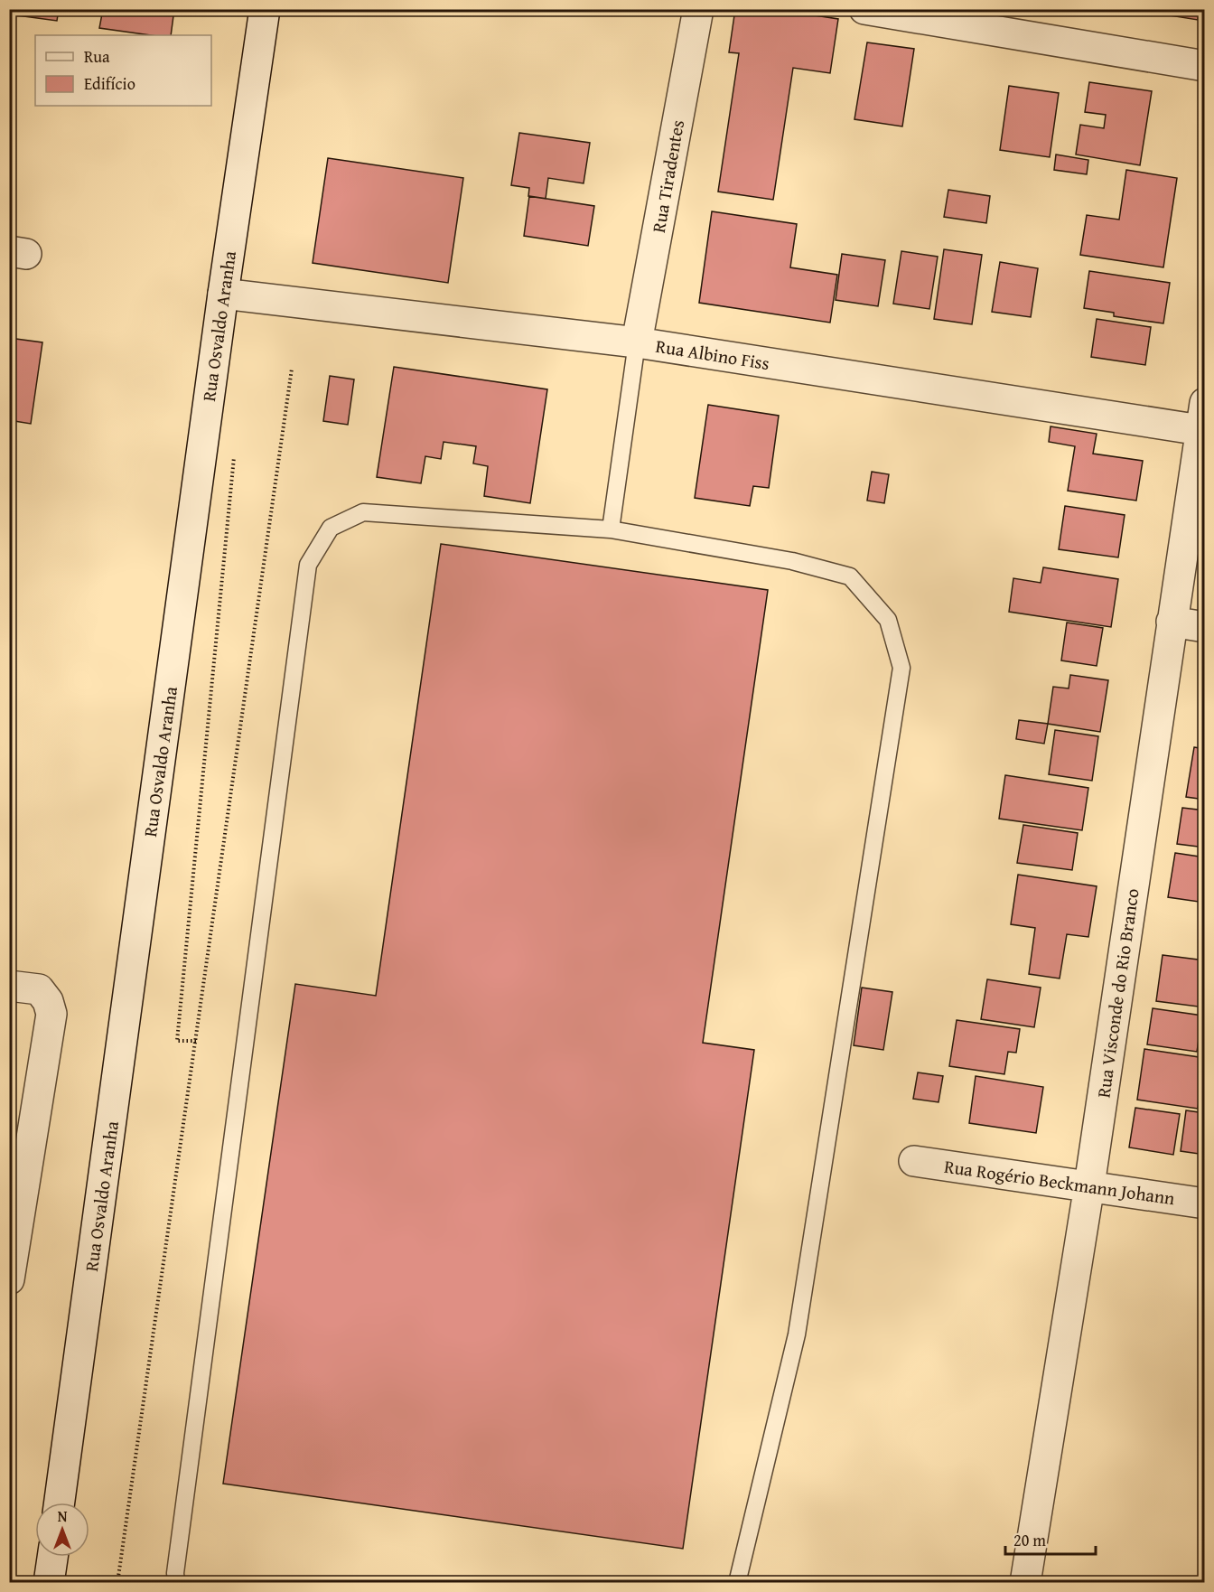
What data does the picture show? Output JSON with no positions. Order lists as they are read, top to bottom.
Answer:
{
  "streets": {
    "street": [
      "Rua Tiradentes",
      "Rua Osvaldo Aranha",
      "Rua Albino Fiss",
      "Rua Visconde do Rio Branco",
      "Rua Rogério Beckmann Johann"
    ]
  },
  "crossings": [
    ["Rua Tiradentes", "Rua Albino Fiss"],
    ["Rua Osvaldo Aranha", "Rua Albino Fiss"],
    ["Rua Albino Fiss", "Rua Visconde do Rio Branco"],
    ["Rua Visconde do Rio Branco", "Rua Rogério Beckmann Johann"]
  ],
  "legend": ["Rua", "Edifício"],
  "scale_bar": "20 m",
  "north": "top"
}
